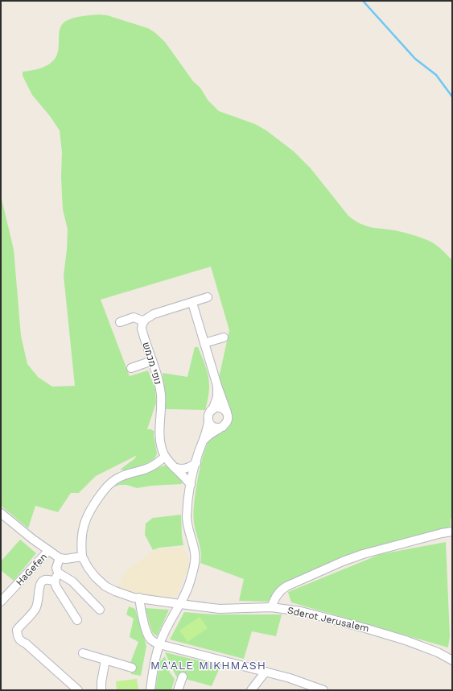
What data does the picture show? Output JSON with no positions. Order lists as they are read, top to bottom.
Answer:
{
  "streets": {
    "street": ["נופי מכמש", "HaGefen", "Sderot Jerusalem"]
  },
  "districts": ["MA'ALE MIKHMASH"]
}
